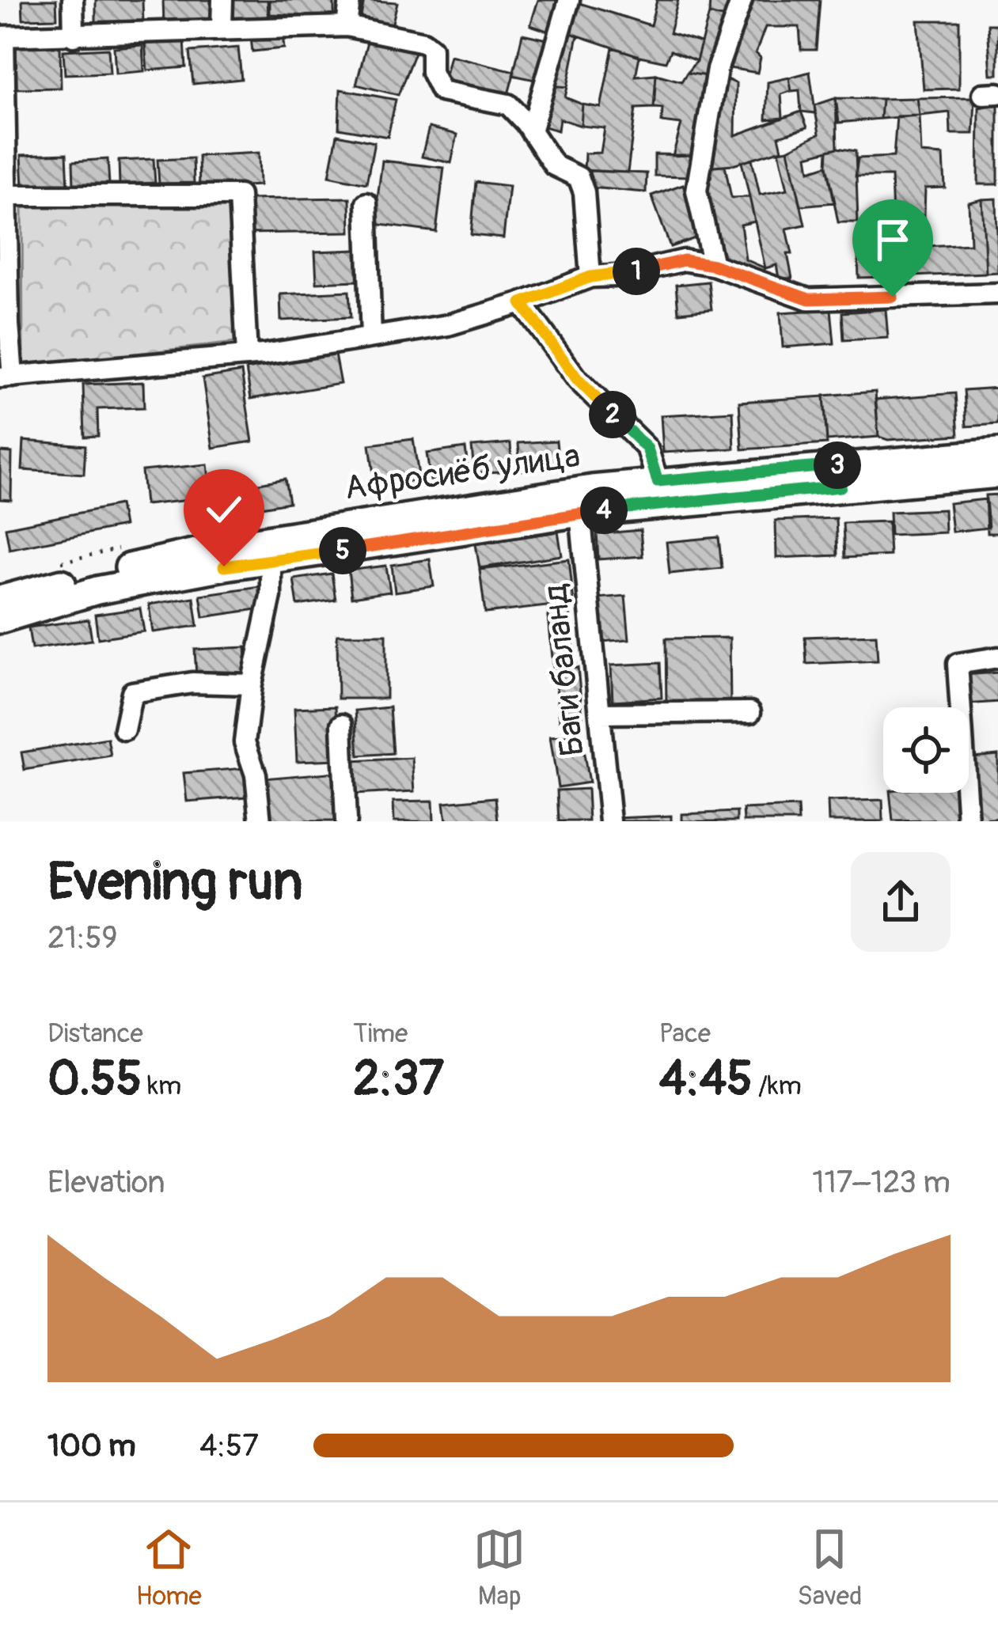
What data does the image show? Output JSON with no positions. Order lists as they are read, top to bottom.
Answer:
{
  "streets": {
    "main road": ["Афросиёб улица"],
    "street": ["Баги баланд"]
  },
  "crossings": [
    ["Афросиёб улица", "Баги баланд"]
  ],
  "page": {
    "pins": [
      "1",
      "2",
      "3",
      "4",
      "5"
    ],
    "heading": ["Evening run", "21:59"],
    "stats": [
      ["Distance", "0.55 km"],
      ["Time", "2:37"],
      ["Pace", "4:45 /km"]
    ],
    "chart": ["Elevation", "117–123 m"],
    "list": [
      {
        "name": "100 m",
        "note": "4:57"
      }
    ],
    "tabs": ["Home", "Map", "Saved"]
  }
}
